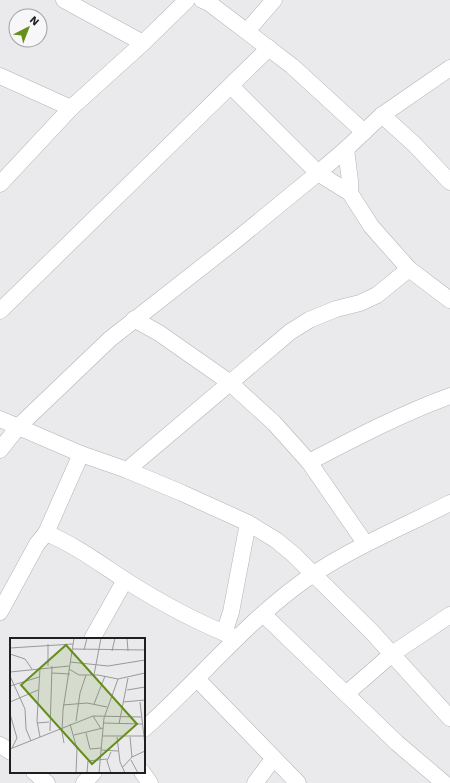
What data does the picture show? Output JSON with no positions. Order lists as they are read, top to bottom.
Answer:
{
  "north": "top right"
}
